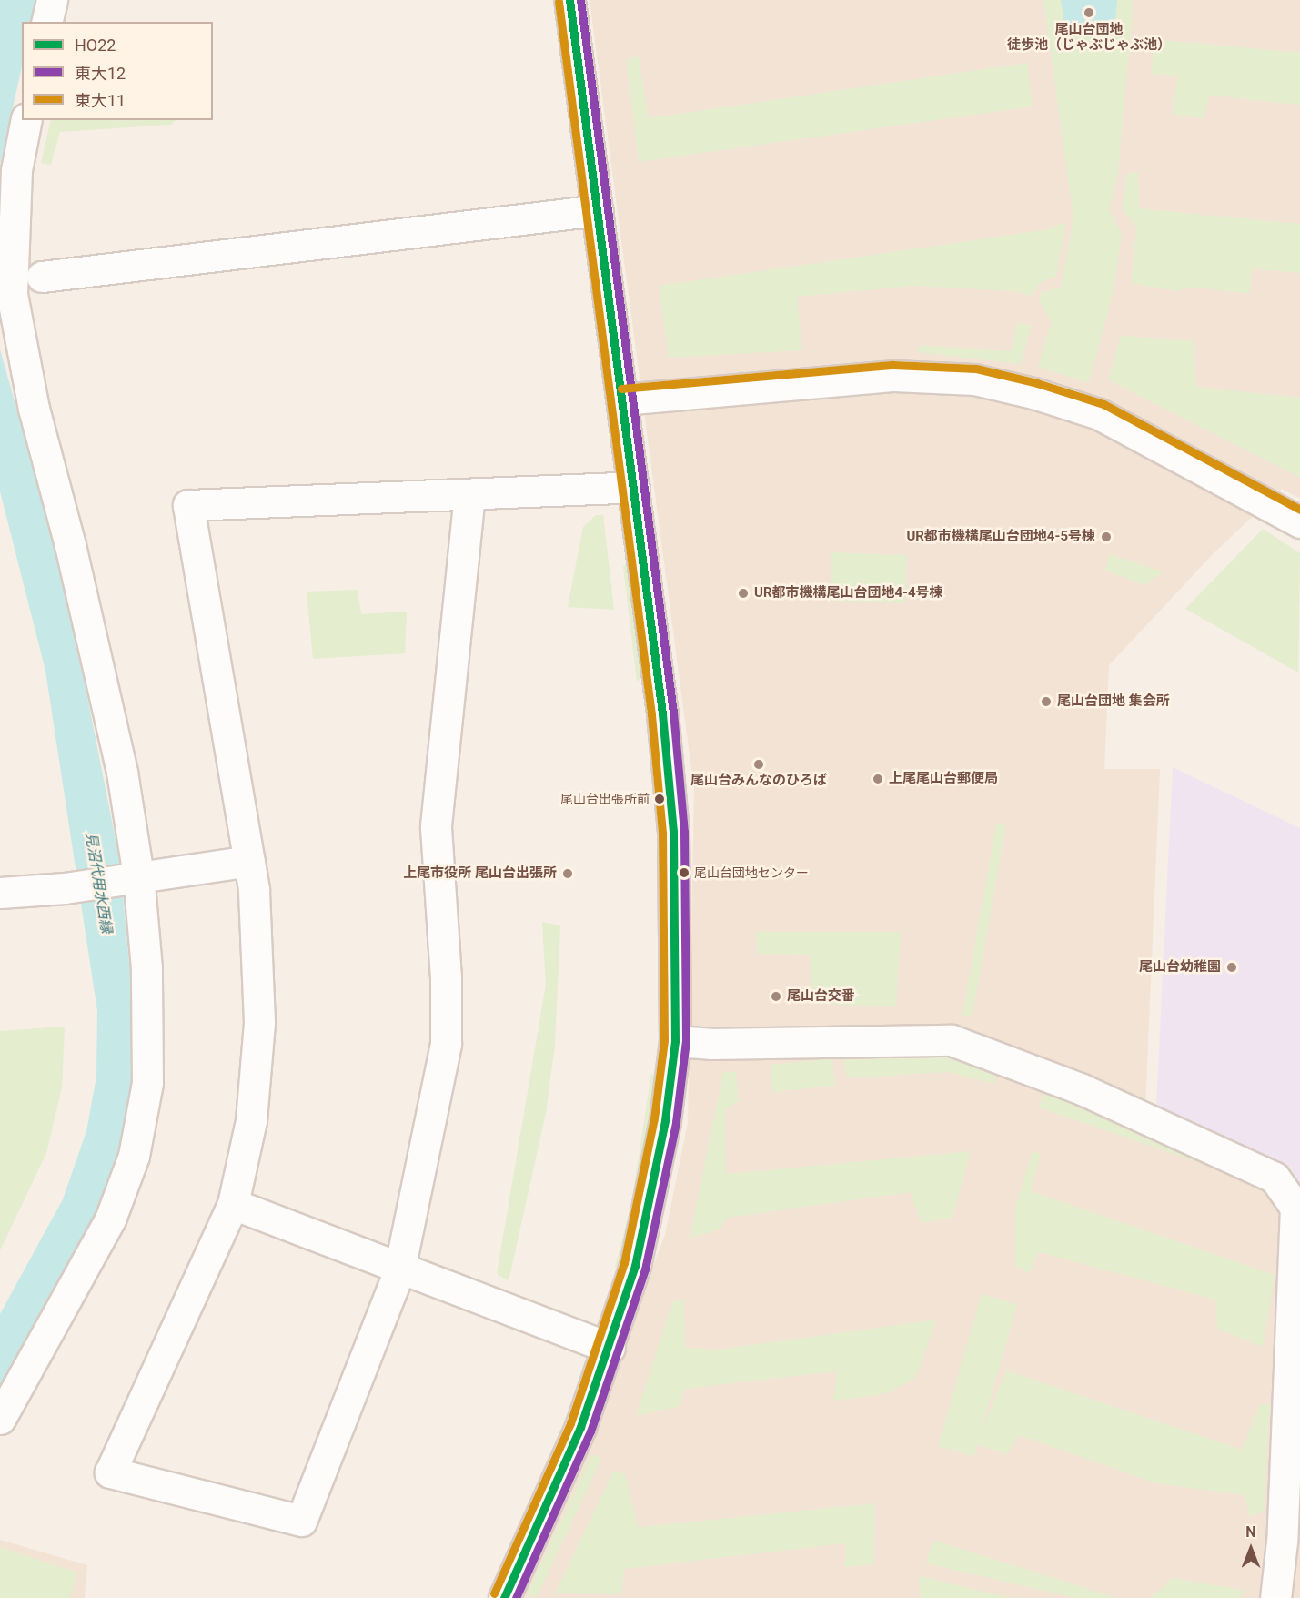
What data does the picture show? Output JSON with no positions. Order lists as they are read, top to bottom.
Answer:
{
  "water": ["見沼代用水西縁"],
  "places": [
    "尾山台団地 徒歩池（じゃぶじゃぶ池）",
    "UR都市機構尾山台団地4-5号棟",
    "UR都市機構尾山台団地4-4号棟",
    "尾山台団地 集会所",
    "尾山台みんなのひろば",
    "上尾尾山台郵便局",
    "尾山台出張所前",
    "尾山台団地センター",
    "上尾市役所 尾山台出張所",
    "尾山台幼稚園",
    "尾山台交番"
  ],
  "lines": ["transit line HO22", "transit line 東大12", "transit line 東大11"],
  "legend": ["HO22", "東大12", "東大11"],
  "north": "top"
}
